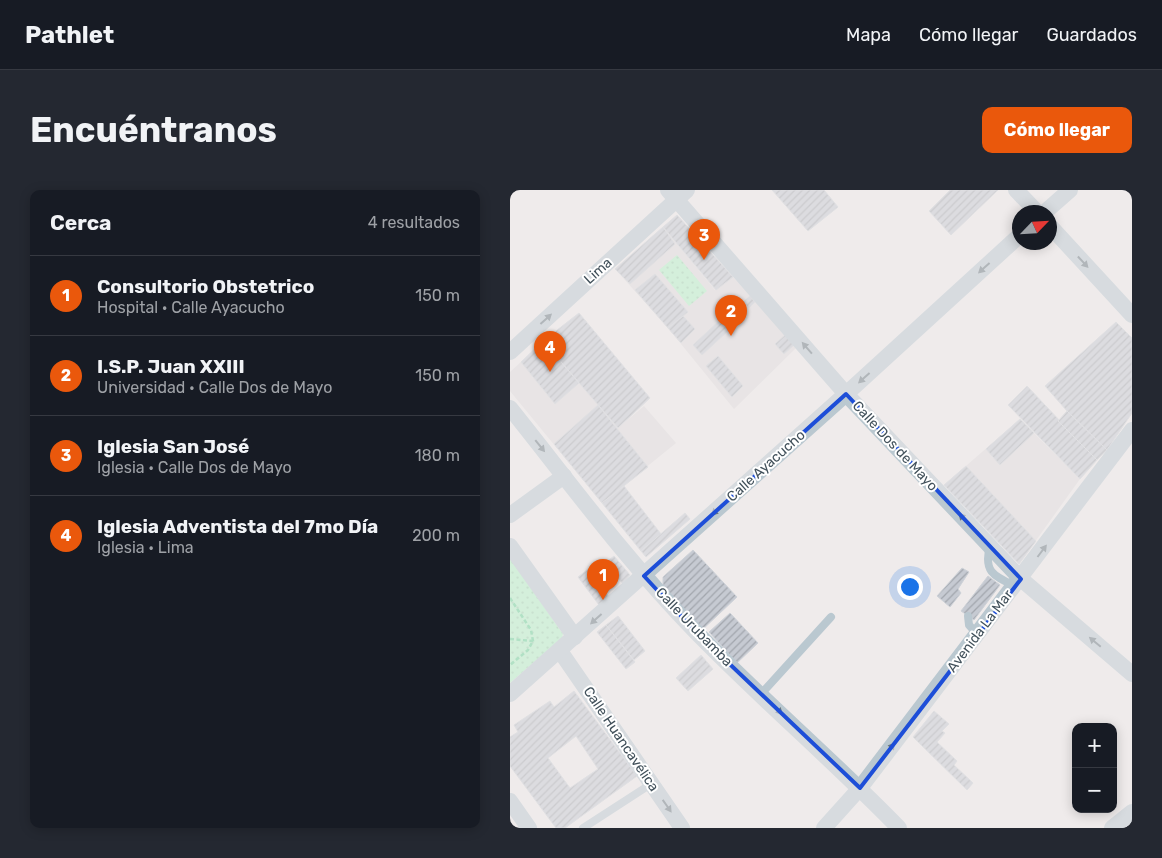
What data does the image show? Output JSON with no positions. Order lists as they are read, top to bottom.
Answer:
{
  "streets": {
    "street": [
      "Lima",
      "Calle Dos de Mayo",
      "Calle Ayacucho",
      "Calle Urubamba",
      "Avenida La Mar",
      "Calle Huancavélica"
    ]
  },
  "crossings": [
    ["Lima", "Calle Dos de Mayo"],
    ["Calle Dos de Mayo", "Calle Ayacucho"],
    ["Calle Dos de Mayo", "Avenida La Mar"],
    ["Calle Ayacucho", "Calle Urubamba"],
    ["Calle Ayacucho", "Calle Huancavélica"],
    ["Calle Urubamba", "Avenida La Mar"]
  ],
  "one_way": [
    "Lima",
    "Calle Dos de Mayo",
    "Calle Ayacucho",
    "Calle Urubamba",
    "Avenida La Mar"
  ],
  "north": "top right",
  "page": {
    "header": "Pathlet",
    "nav": ["Mapa", "Cómo llegar", "Guardados"],
    "buttons": "Cómo llegar",
    "title": "Encuéntranos",
    "heading": ["Cerca", "4 resultados"],
    "pins": [
      "3",
      "2",
      "4",
      "1"
    ],
    "list": [
      {
        "mark": "1",
        "name": "Consultorio Obstetrico",
        "note": "Hospital · Calle Ayacucho",
        "value": "150 m"
      },
      {
        "mark": "2",
        "name": "I.S.P. Juan XXIII",
        "note": "Universidad · Calle Dos de Mayo",
        "value": "150 m"
      },
      {
        "mark": "3",
        "name": "Iglesia San José",
        "note": "Iglesia · Calle Dos de Mayo",
        "value": "180 m"
      },
      {
        "mark": "4",
        "name": "Iglesia Adventista del 7mo Día",
        "note": "Iglesia · Lima",
        "value": "200 m"
      }
    ],
    "map_buttons": ["+", "−"]
  }
}
